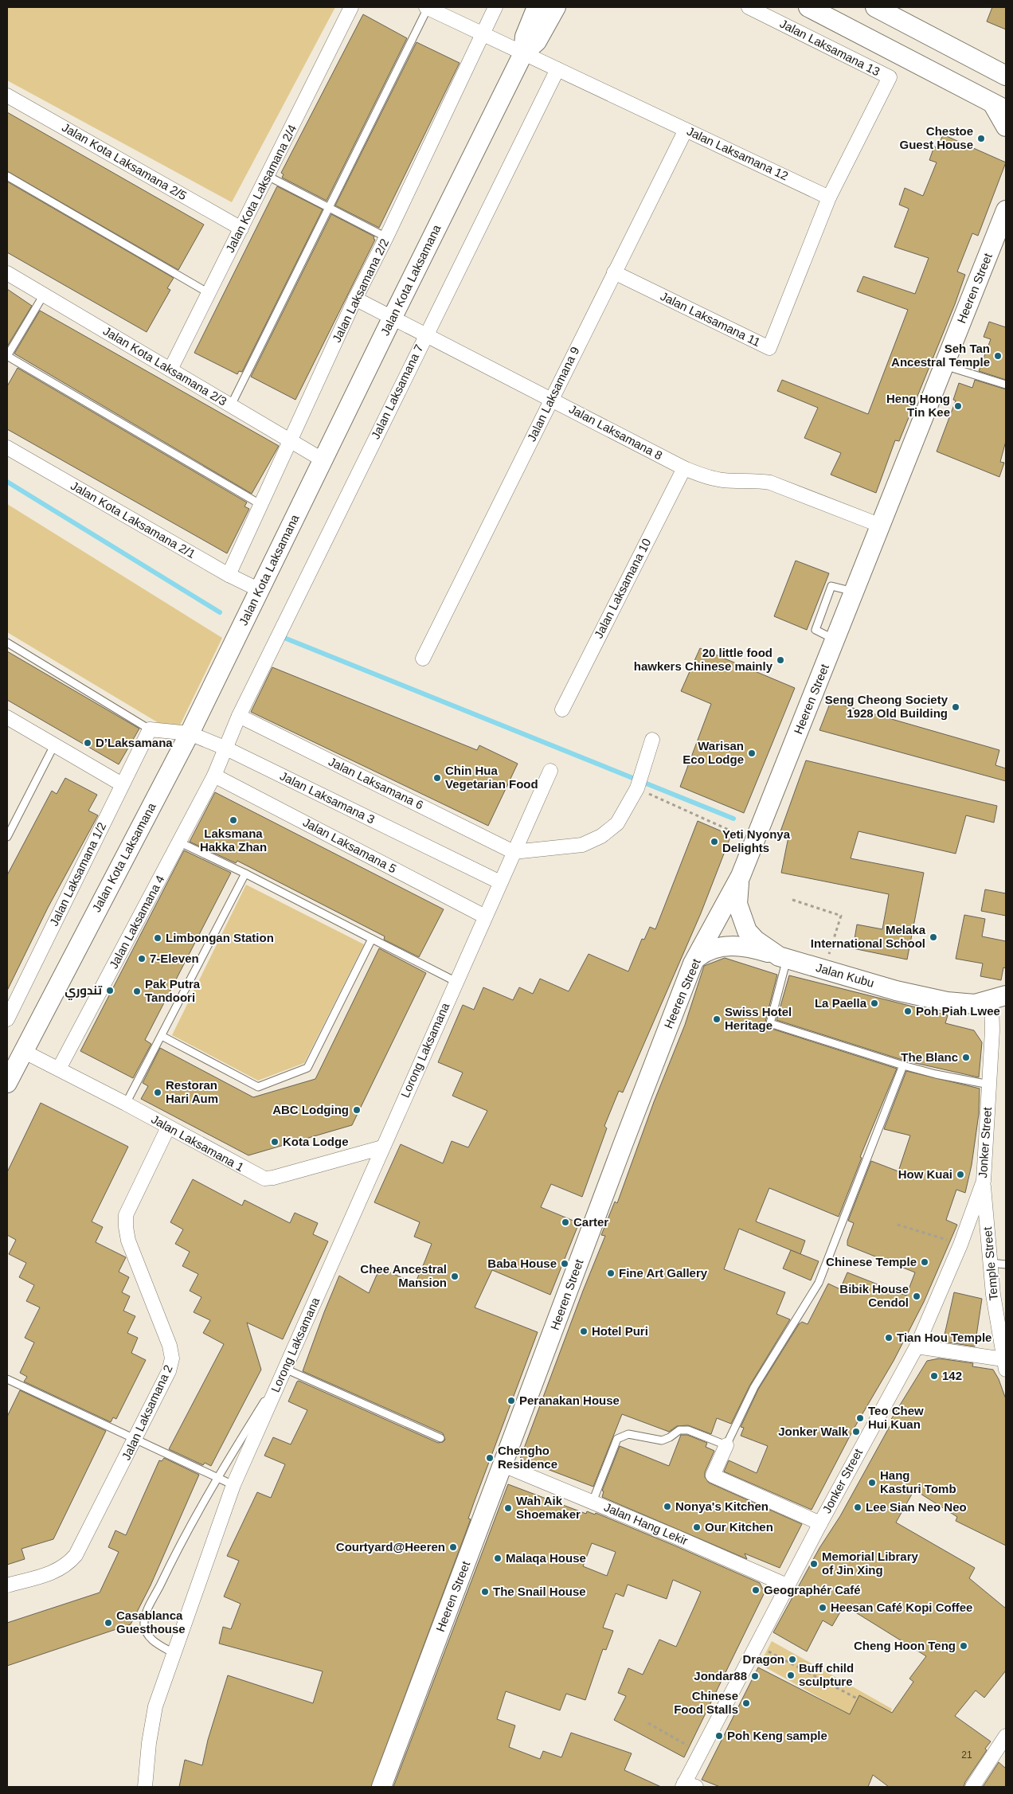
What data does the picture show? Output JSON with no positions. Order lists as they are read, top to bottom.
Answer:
{
  "streets": {
    "street": [
      "Jalan Laksamana 13",
      "Jalan Laksamana 12",
      "Jalan Kota Laksamana 2/5",
      "Jalan Kota Laksamana 2/4",
      "Jalan Kota Laksamana",
      "Heeren Street",
      "Jalan Laksamana 2/2",
      "Jalan Laksamana 11",
      "Jalan Kota Laksamana 2/3",
      "Jalan Laksamana 7",
      "Jalan Laksamana 9",
      "Jalan Laksamana 8",
      "Jalan Kota Laksamana 2/1",
      "Jalan Laksamana 10",
      "Jalan Laksamana 6",
      "Jalan Laksamana 3",
      "Jalan Laksamana 5",
      "Jalan Laksamana 1/2",
      "Jalan Laksamana 4",
      "Jalan Kubu",
      "Lorong Laksamana",
      "Jonker Street",
      "Jalan Laksamana 1",
      "Temple Street",
      "Jalan Laksamana 2",
      "Jalan Hang Lekir"
    ]
  },
  "crossings": [
    ["Jalan Laksamana 13", "Jalan Laksamana 12"],
    ["Jalan Laksamana 13", "Jalan Laksamana 11"],
    ["Jalan Laksamana 12", "Jalan Kota Laksamana"],
    ["Jalan Laksamana 12", "Jalan Laksamana 2/2"],
    ["Jalan Laksamana 12", "Jalan Laksamana 11"],
    ["Jalan Laksamana 12", "Jalan Laksamana 7"],
    ["Jalan Laksamana 12", "Jalan Laksamana 9"],
    ["Jalan Kota Laksamana 2/5", "Jalan Kota Laksamana 2/4"],
    ["Jalan Kota Laksamana 2/4", "Jalan Kota Laksamana 2/3"],
    ["Jalan Kota Laksamana", "Jalan Kota Laksamana 2/3"],
    ["Jalan Kota Laksamana", "Jalan Laksamana 8"],
    ["Jalan Kota Laksamana", "Jalan Kota Laksamana 2/1"],
    ["Jalan Kota Laksamana", "Jalan Laksamana 3"],
    ["Jalan Kota Laksamana", "Jalan Laksamana 1"],
    ["Heeren Street", "Jalan Laksamana 8"],
    ["Heeren Street", "Jalan Kubu"],
    ["Heeren Street", "Jalan Hang Lekir"],
    ["Jalan Laksamana 2/2", "Jalan Kota Laksamana 2/3"],
    ["Jalan Laksamana 2/2", "Jalan Laksamana 8"],
    ["Jalan Laksamana 2/2", "Jalan Kota Laksamana 2/1"],
    ["Jalan Laksamana 11", "Jalan Laksamana 9"],
    ["Jalan Laksamana 7", "Jalan Laksamana 8"],
    ["Jalan Laksamana 7", "Jalan Laksamana 6"],
    ["Jalan Laksamana 7", "Jalan Laksamana 3"],
    ["Jalan Laksamana 7", "Jalan Laksamana 4"],
    ["Jalan Laksamana 9", "Jalan Laksamana 8"],
    ["Jalan Laksamana 8", "Jalan Laksamana 10"],
    ["Jalan Laksamana 6", "Lorong Laksamana"],
    ["Jalan Laksamana 3", "Jalan Laksamana 1/2"],
    ["Jalan Laksamana 3", "Jalan Laksamana 4"],
    ["Jalan Laksamana 3", "Lorong Laksamana"],
    ["Jalan Laksamana 5", "Jalan Laksamana 4"],
    ["Jalan Laksamana 5", "Lorong Laksamana"],
    ["Jalan Laksamana 4", "Jalan Laksamana 1"],
    ["Jalan Kubu", "Jonker Street"],
    ["Lorong Laksamana", "Jalan Laksamana 1"],
    ["Jonker Street", "Temple Street"],
    ["Jonker Street", "Jalan Hang Lekir"],
    ["Jalan Laksamana 1", "Jalan Laksamana 2"]
  ],
  "places": [
    "Chestoe Guest House",
    "Seh Tan Ancestral Temple",
    "Heng Hong Tin Kee",
    "20 little food hawkers Chinese mainly",
    "Seng Cheong Society 1928 Old Building",
    "D’Laksamana",
    "Warisan Eco Lodge",
    "Chin Hua Vegetarian Food",
    "Laksmana Hakka Zhan",
    "Yeti Nyonya Delights",
    "Melaka International School",
    "Limbongan Station",
    "7-Eleven",
    "تندوري",
    "Pak Putra Tandoori",
    "La Paella",
    "Poh Piah Lwee",
    "Swiss Hotel Heritage",
    "The Blanc",
    "Restoran Hari Aum",
    "ABC Lodging",
    "Kota Lodge",
    "How Kuai",
    "Carter",
    "Chinese Temple",
    "Baba House",
    "Fine Art Gallery",
    "Chee Ancestral Mansion",
    "Bibik House Cendol",
    "Hotel Puri",
    "Tian Hou Temple",
    "142",
    "Peranakan House",
    "Teo Chew Hui Kuan",
    "Jonker Walk",
    "Chengho Residence",
    "Hang Kasturi Tomb",
    "Nonya's Kitchen",
    "Lee Sian Neo Neo",
    "Wah Aik Shoemaker",
    "Our Kitchen",
    "Courtyard@Heeren",
    "Malaqa House",
    "Memorial Library of Jin Xing",
    "Geographér Café",
    "The Snail House",
    "Heesan Café Kopi Coffee",
    "Casablanca Guesthouse",
    "Cheng Hoon Teng",
    "Dragon",
    "Buff child sculpture",
    "Jondar88",
    "Chinese Food Stalls",
    "Poh Keng sample"
  ],
  "house_numbers": ["21"]
}
